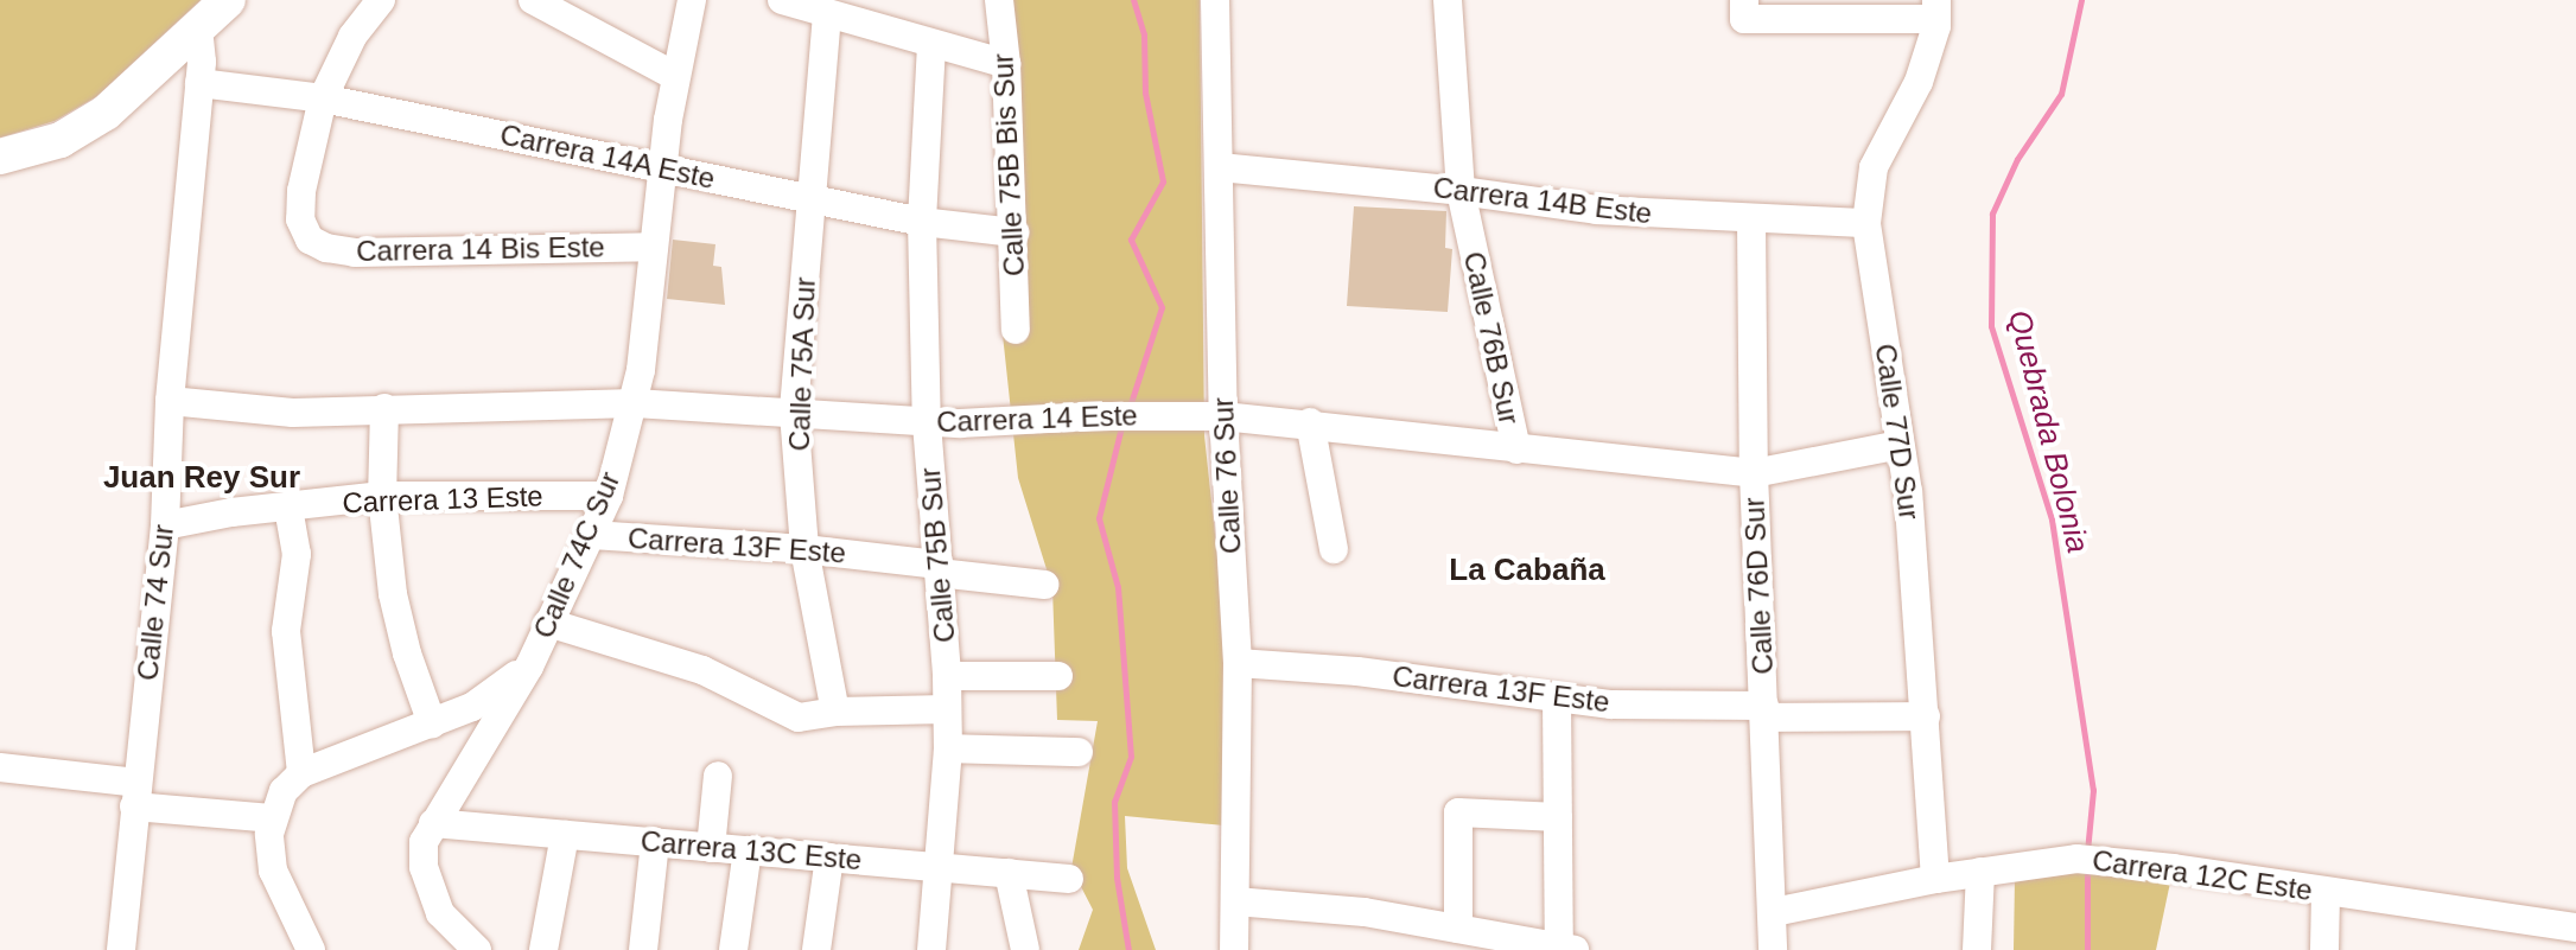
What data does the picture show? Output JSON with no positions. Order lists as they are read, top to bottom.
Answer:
{
  "streets": {
    "street": [
      "Carrera 14A Este",
      "Calle 75B Bis Sur",
      "Carrera 14B Este",
      "Carrera 14 Bis Este",
      "Calle 76B Sur",
      "Calle 75A Sur",
      "Carrera 14 Este",
      "Calle 77D Sur",
      "Calle 76 Sur",
      "Carrera 13 Este",
      "Carrera 13F Este",
      "Calle 74C Sur",
      "Calle 75B Sur",
      "Calle 76D Sur",
      "Calle 74 Sur",
      "Carrera 13C Este",
      "Carrera 12C Este"
    ]
  },
  "crossings": [
    ["Carrera 14A Este", "Calle 75B Bis Sur"],
    ["Carrera 14A Este", "Carrera 14 Bis Este"],
    ["Carrera 14A Este", "Calle 75A Sur"],
    ["Carrera 14A Este", "Calle 74C Sur"],
    ["Carrera 14A Este", "Calle 75B Sur"],
    ["Carrera 14A Este", "Calle 74 Sur"],
    ["Carrera 14B Este", "Calle 76B Sur"],
    ["Carrera 14B Este", "Calle 77D Sur"],
    ["Carrera 14B Este", "Calle 76 Sur"],
    ["Carrera 14B Este", "Calle 76D Sur"],
    ["Carrera 14 Bis Este", "Calle 74C Sur"],
    ["Calle 76B Sur", "Carrera 14 Este"],
    ["Calle 75A Sur", "Carrera 14 Este"],
    ["Calle 75A Sur", "Carrera 13F Este"],
    ["Carrera 14 Este", "Calle 77D Sur"],
    ["Carrera 14 Este", "Calle 76 Sur"],
    ["Carrera 14 Este", "Calle 74C Sur"],
    ["Carrera 14 Este", "Calle 75B Sur"],
    ["Carrera 14 Este", "Calle 76D Sur"],
    ["Carrera 14 Este", "Calle 74 Sur"],
    ["Calle 77D Sur", "Carrera 12C Este"],
    ["Calle 76 Sur", "Carrera 13F Este"],
    ["Carrera 13 Este", "Calle 74C Sur"],
    ["Carrera 13 Este", "Calle 74 Sur"],
    ["Carrera 13F Este", "Calle 74C Sur"],
    ["Carrera 13F Este", "Calle 75B Sur"],
    ["Carrera 13F Este", "Calle 76D Sur"],
    ["Calle 74C Sur", "Carrera 13C Este"],
    ["Calle 75B Sur", "Carrera 13C Este"],
    ["Calle 76D Sur", "Carrera 12C Este"]
  ],
  "districts": ["Juan Rey Sur", "La Cabaña"],
  "water": ["Quebrada Bolonia"]
}
